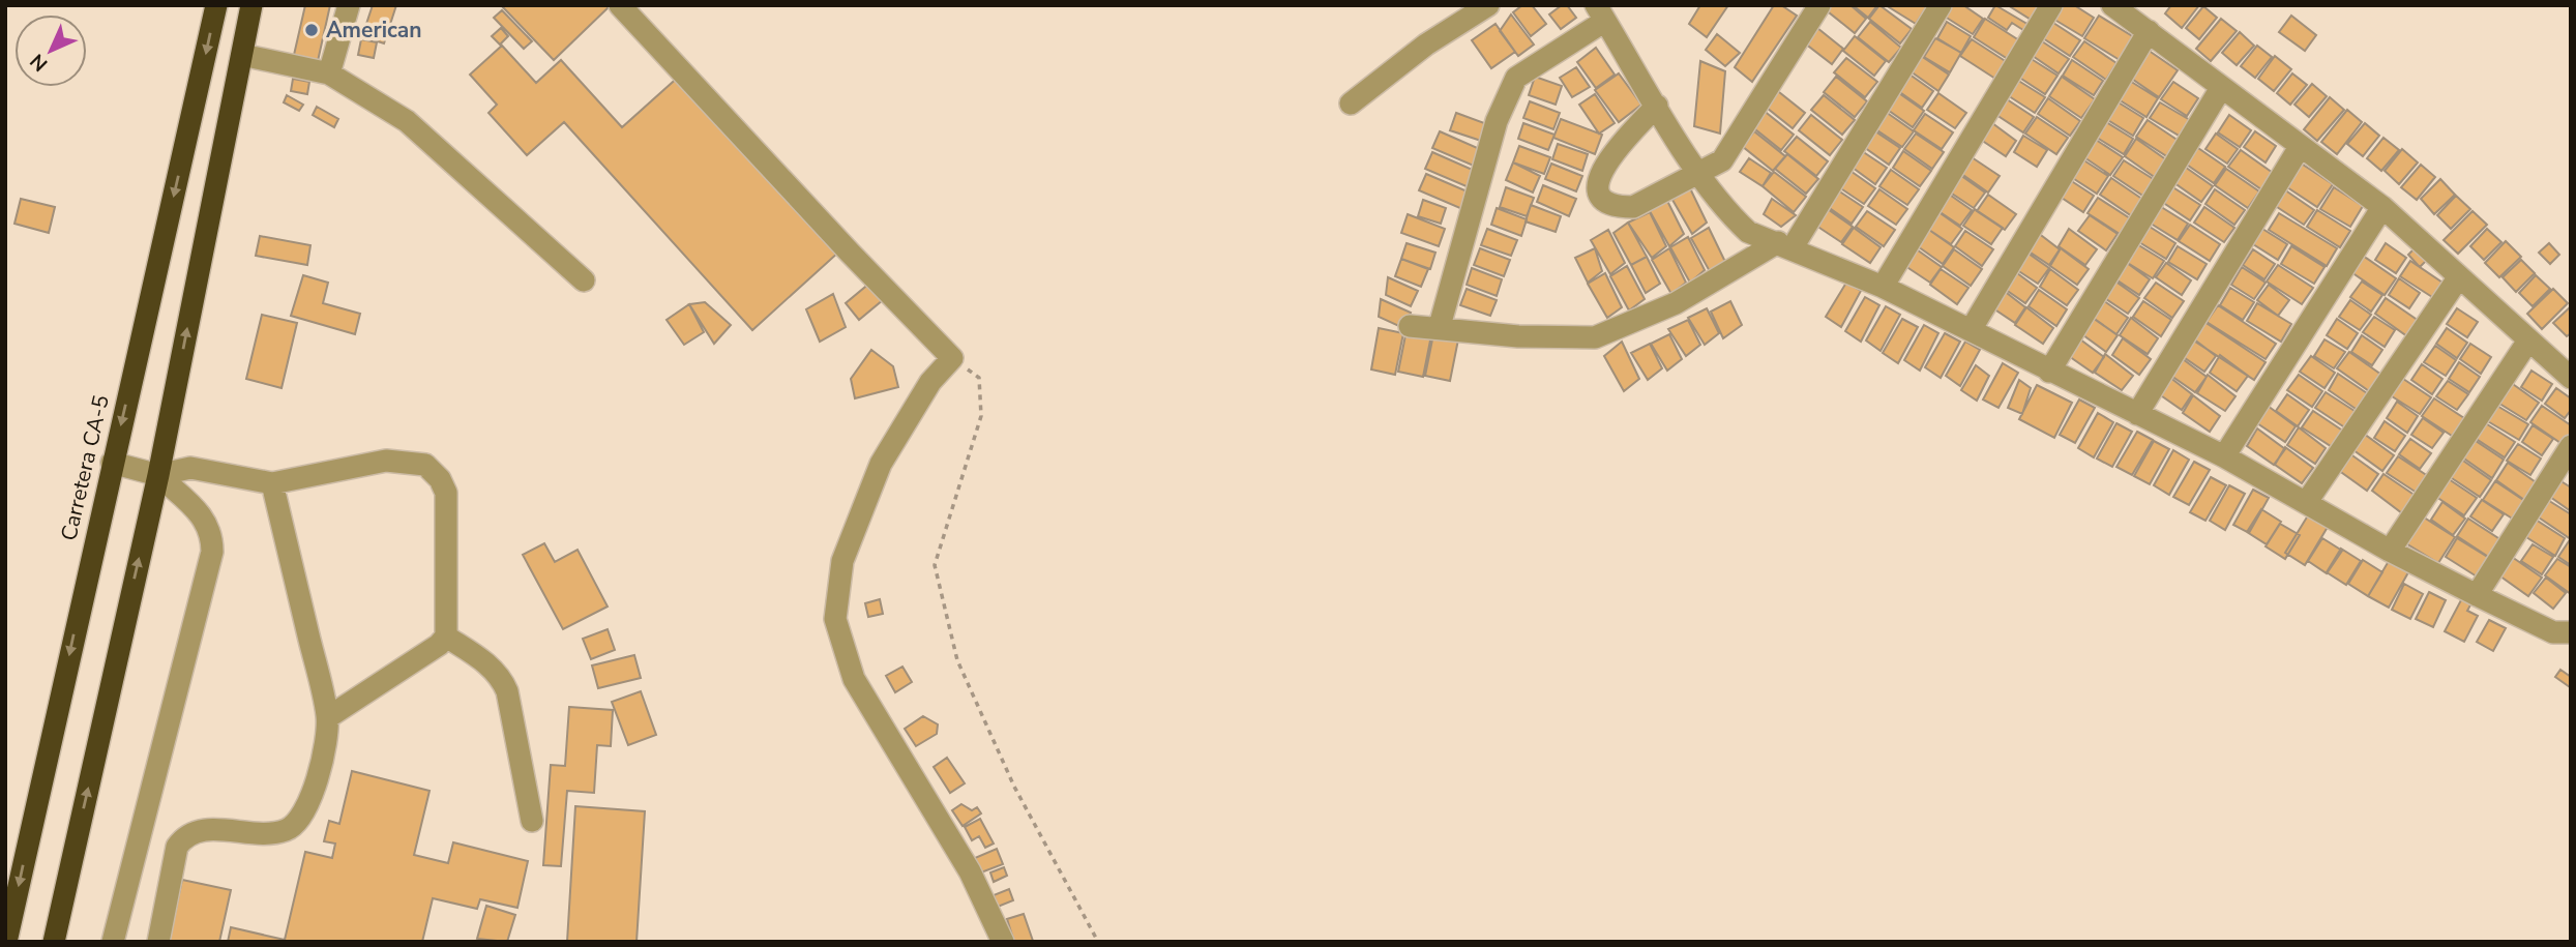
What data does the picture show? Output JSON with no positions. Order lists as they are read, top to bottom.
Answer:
{
  "streets": {
    "highway": ["Carretera CA-5"]
  },
  "places": ["American"],
  "north": "bottom left"
}
